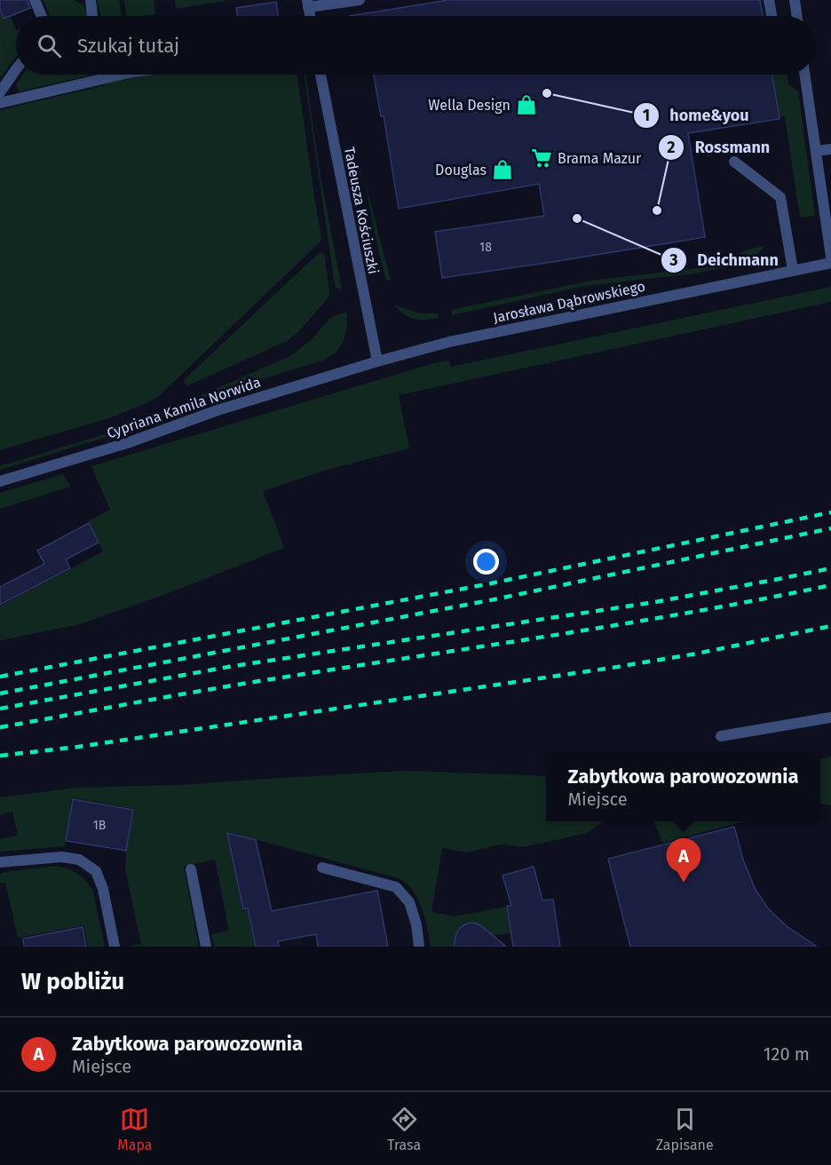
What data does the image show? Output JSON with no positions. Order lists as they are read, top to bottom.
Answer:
{
  "streets": {
    "street": ["Tadeusza Kościuszki", "Jarosława Dąbrowskiego", "Cypriana Kamila Norwida"]
  },
  "crossings": [
    ["Tadeusza Kościuszki", "Jarosława Dąbrowskiego"],
    ["Tadeusza Kościuszki", "Cypriana Kamila Norwida"],
    ["Jarosława Dąbrowskiego", "Cypriana Kamila Norwida"]
  ],
  "places": {
    "other": ["home&you", "Rossmann", "Deichmann"],
    "shop": ["Wella Design", "Douglas"],
    "supermarket": ["Brama Mazur"]
  },
  "house_numbers": ["18", "1B"],
  "page": {
    "search": "Szukaj tutaj",
    "popup": ["Zabytkowa parowozownia", "Miejsce"],
    "pins": "A",
    "heading": "W pobliżu",
    "list": [
      {
        "mark": "A",
        "name": "Zabytkowa parowozownia",
        "note": "Miejsce",
        "value": "120 m"
      }
    ],
    "nav": ["Mapa", "Trasa", "Zapisane"]
  }
}
